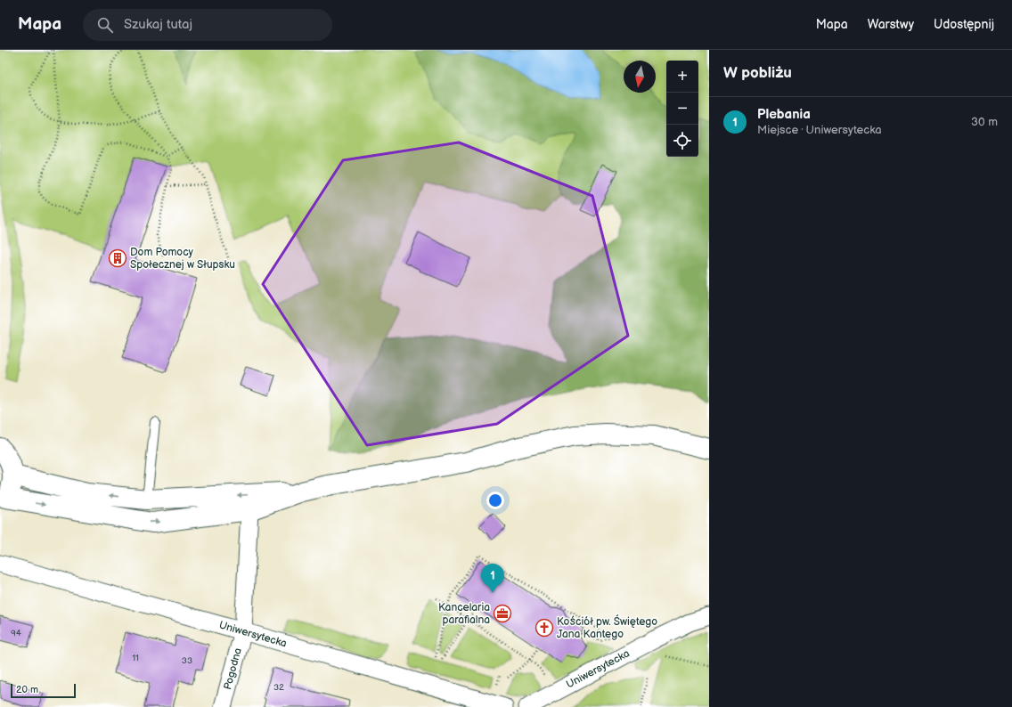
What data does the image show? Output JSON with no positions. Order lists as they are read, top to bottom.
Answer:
{
  "streets": {
    "street": ["Uniwersytecka", "Pogodna"]
  },
  "crossings": [
    ["Uniwersytecka", "Pogodna"]
  ],
  "places": {
    "building": ["Dom Pomocy Społecznej w Słupsku"],
    "office": ["Kancelaria parafialna"],
    "church": ["Kościół pw. Świętego Jana Kantego"]
  },
  "house_numbers": [
    "94",
    "11",
    "33",
    "32"
  ],
  "scale_bar": "20 m",
  "north": "bottom",
  "page": {
    "header": "Mapa",
    "search": "Szukaj tutaj",
    "nav": ["Mapa", "Warstwy", "Udostępnij"],
    "heading": "W pobliżu",
    "map_buttons": ["+", "−"],
    "list": [
      {
        "mark": "1",
        "name": "Plebania",
        "note": "Miejsce · Uniwersytecka",
        "value": "30 m"
      }
    ],
    "pins": "1",
    "scale": "20 m"
  }
}
